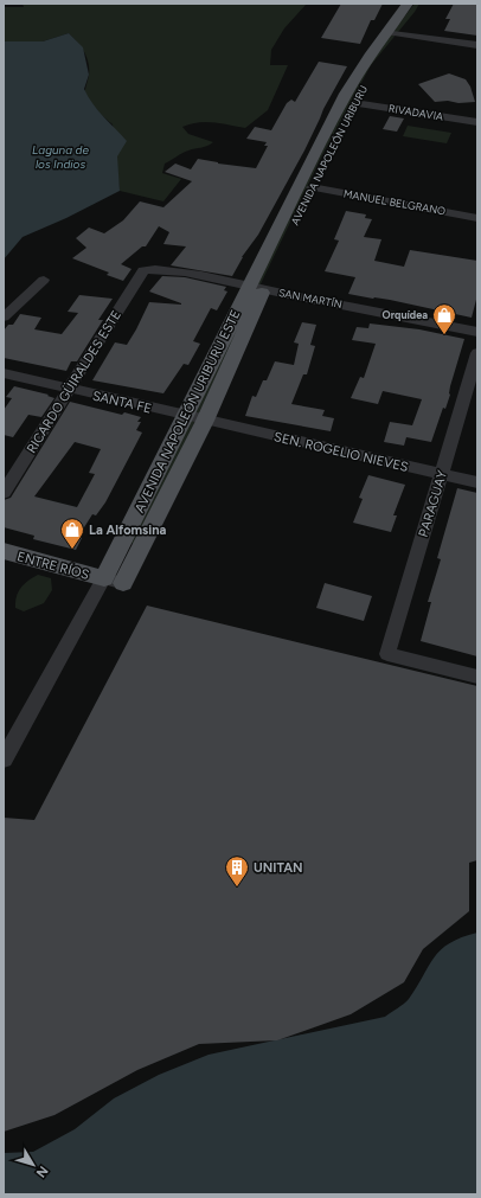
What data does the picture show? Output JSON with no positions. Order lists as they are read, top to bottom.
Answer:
{
  "streets": {
    "main road": ["AVENIDA NAPOLEÓN URIBURU", "AVENIDA NAPOLEÓN URIBURU ESTE", "ENTRE RÍOS"],
    "street": [
      "RIVADAVIA",
      "MANUEL BELGRANO",
      "SAN MARTÍN",
      "RICARDO GÜIRALDES ESTE",
      "SANTA FE",
      "SEN. ROGELIO NIEVES",
      "PARAGUAY"
    ]
  },
  "crossings": [
    ["RIVADAVIA", "AVENIDA NAPOLEÓN URIBURU"],
    ["AVENIDA NAPOLEÓN URIBURU", "MANUEL BELGRANO"],
    ["AVENIDA NAPOLEÓN URIBURU", "SAN MARTÍN"],
    ["AVENIDA NAPOLEÓN URIBURU", "AVENIDA NAPOLEÓN URIBURU ESTE"],
    ["SAN MARTÍN", "RICARDO GÜIRALDES ESTE"],
    ["SAN MARTÍN", "AVENIDA NAPOLEÓN URIBURU ESTE"],
    ["RICARDO GÜIRALDES ESTE", "SANTA FE"],
    ["SANTA FE", "AVENIDA NAPOLEÓN URIBURU ESTE"],
    ["SANTA FE", "SEN. ROGELIO NIEVES"],
    ["AVENIDA NAPOLEÓN URIBURU ESTE", "SEN. ROGELIO NIEVES"],
    ["AVENIDA NAPOLEÓN URIBURU ESTE", "ENTRE RÍOS"],
    ["SEN. ROGELIO NIEVES", "PARAGUAY"]
  ],
  "water": ["Laguna de los Indios"],
  "places": {
    "shop": ["Orquídea", "La Alfomsina"],
    "building": ["UNITAN"]
  },
  "north": "bottom right"
}
